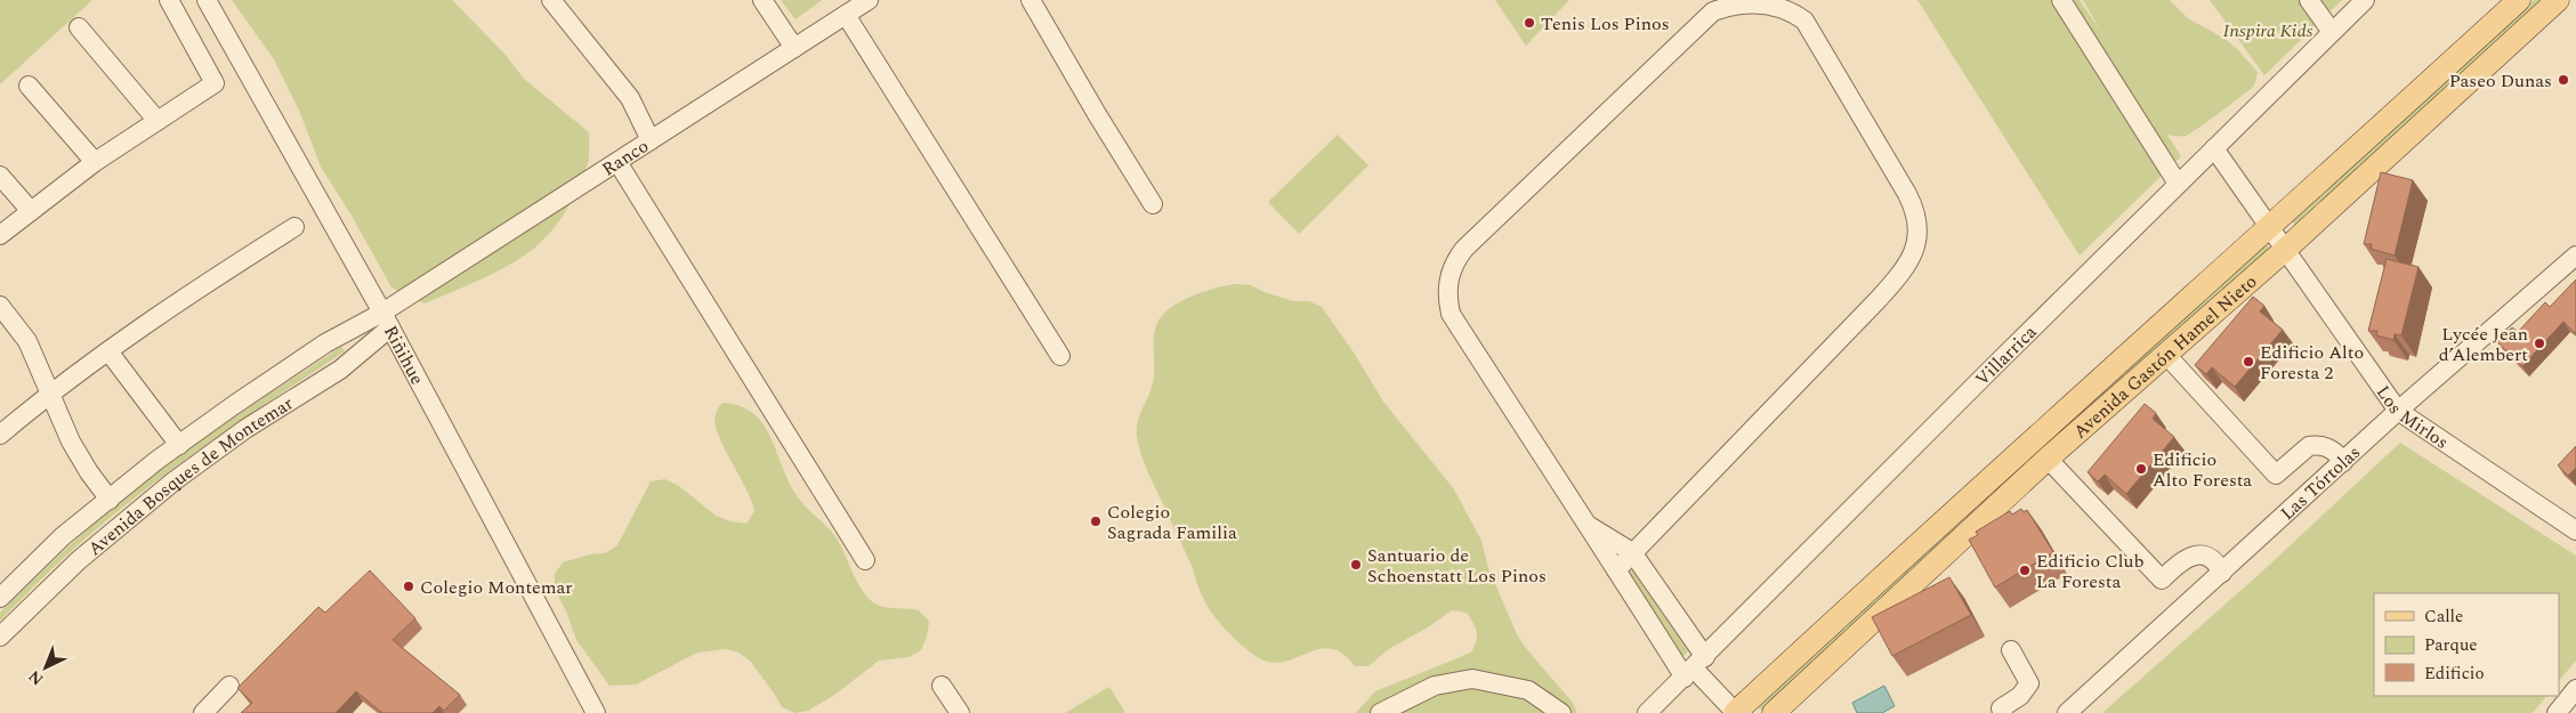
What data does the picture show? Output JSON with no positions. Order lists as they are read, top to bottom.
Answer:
{
  "streets": {
    "main road": ["Avenida Gastón Hamel Nieto"],
    "street": [
      "Ranco",
      "Riñihue",
      "Villarrica",
      "Los Mirlos",
      "Avenida Bosques de Montemar",
      "Las Tórtolas"
    ]
  },
  "crossings": [
    ["Ranco", "Riñihue"],
    ["Ranco", "Avenida Bosques de Montemar"],
    ["Riñihue", "Avenida Bosques de Montemar"],
    ["Villarrica", "Los Mirlos"],
    ["Avenida Gastón Hamel Nieto", "Los Mirlos"],
    ["Los Mirlos", "Las Tórtolas"]
  ],
  "parks": ["Inspira Kids"],
  "places": [
    "Tenis Los Pinos",
    "Paseo Dunas",
    "Lycée Jean d’Alembert",
    "Edificio Alto Foresta 2",
    "Edificio Alto Foresta",
    "Colegio Sagrada Familia",
    "Santuario de Schoenstatt Los Pinos",
    "Edificio Club La Foresta",
    "Colegio Montemar"
  ],
  "legend": ["Calle", "Parque", "Edificio"],
  "north": "bottom left"
}
